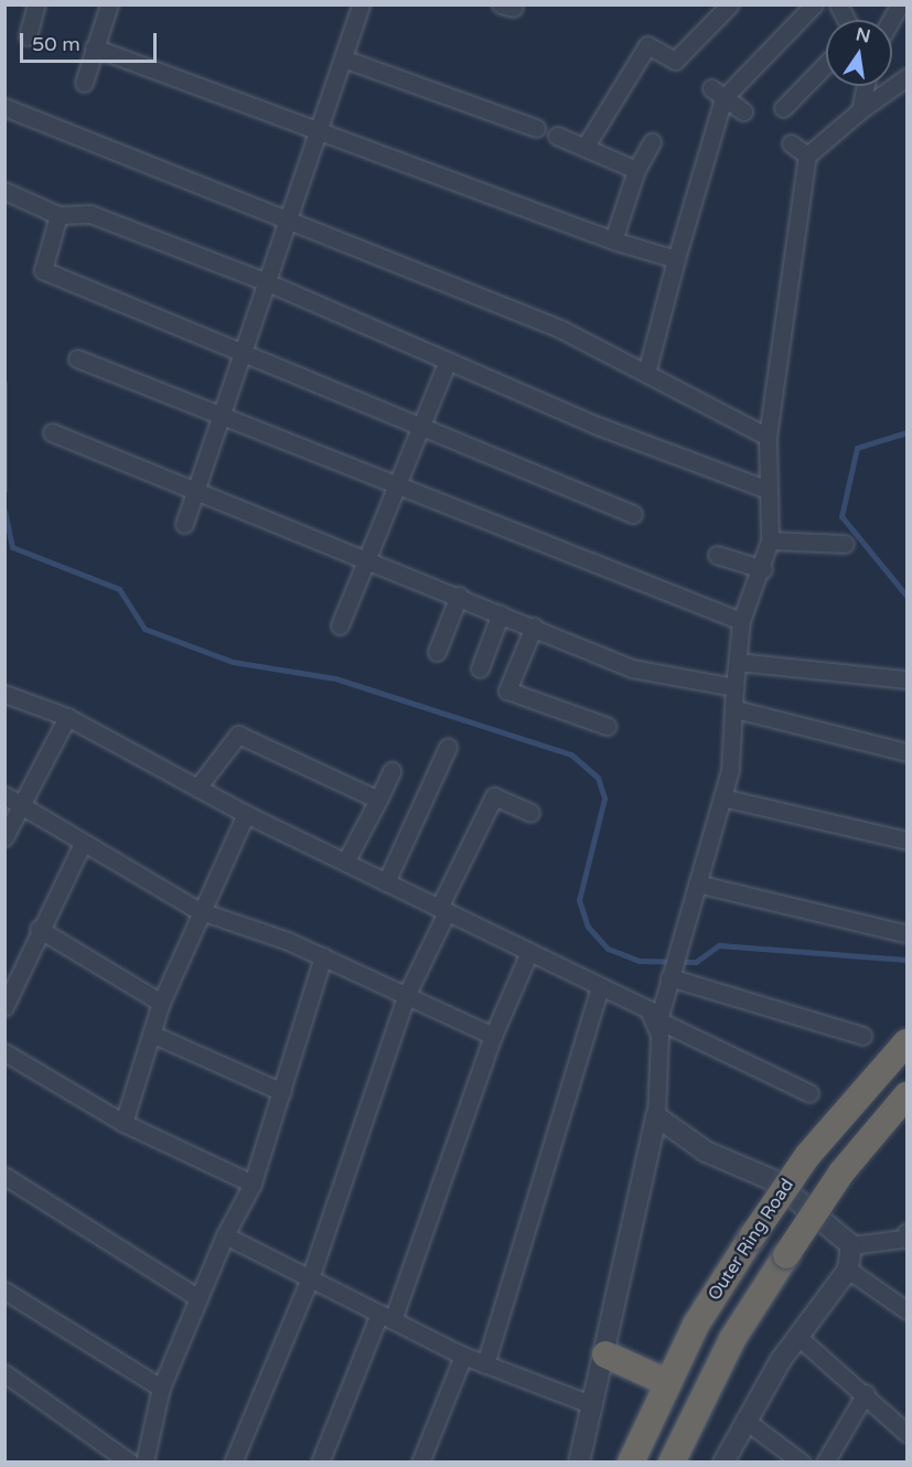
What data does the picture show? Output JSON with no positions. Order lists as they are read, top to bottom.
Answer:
{
  "streets": {
    "highway": ["Outer Ring Road"]
  },
  "scale_bar": "50 m",
  "north": "top"
}
